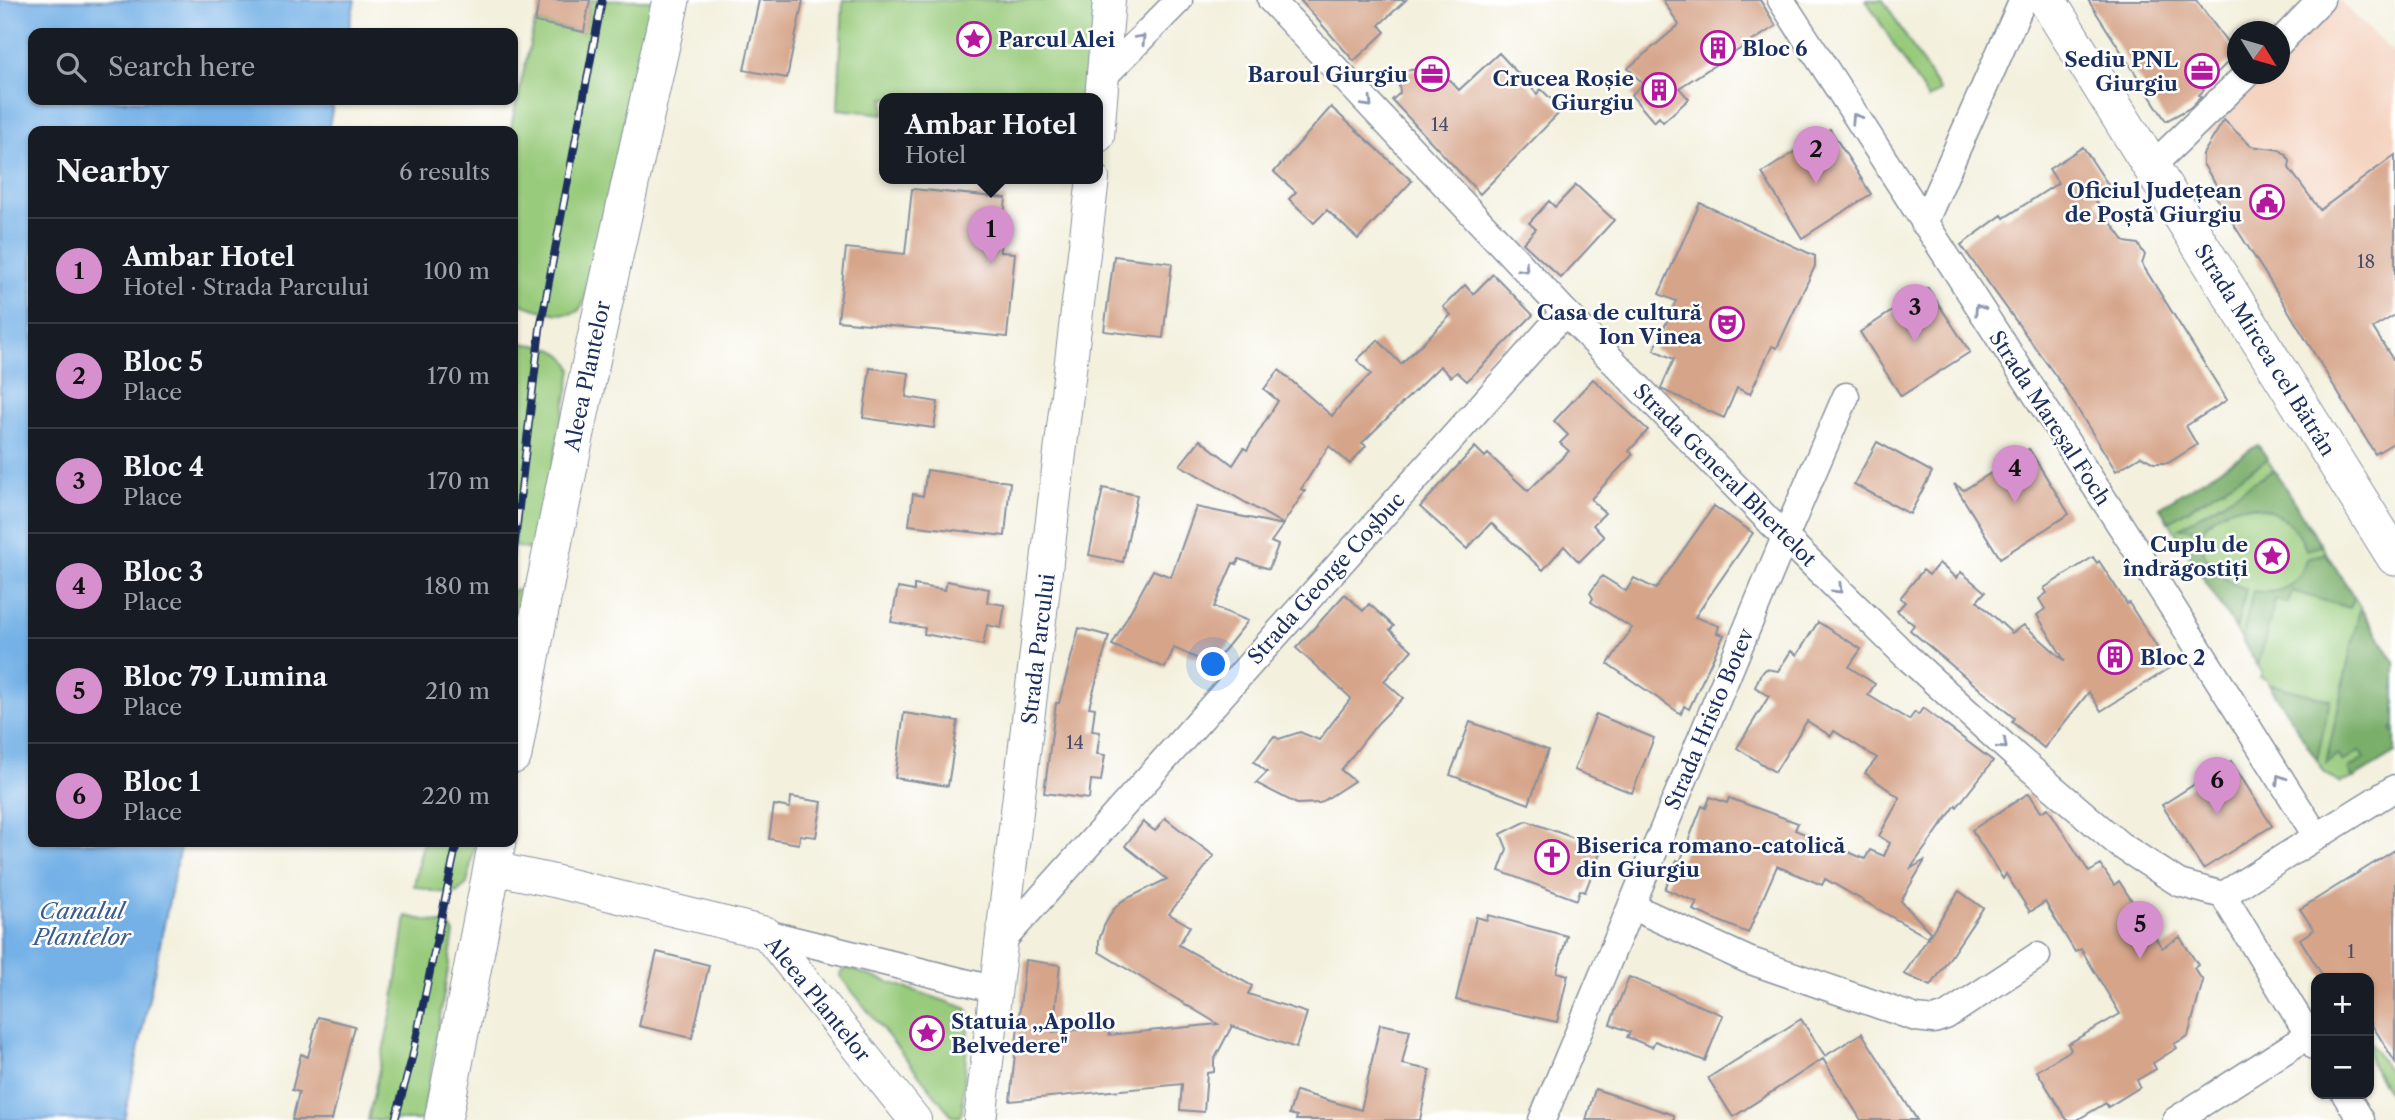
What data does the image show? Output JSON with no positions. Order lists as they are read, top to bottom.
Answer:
{
  "streets": {
    "main road": ["Strada Mircea cel Bătrân", "Aleea Plantelor"],
    "street": [
      "Strada Mareșal Foch",
      "Strada General Bhertelot",
      "Strada George Coșbuc",
      "Strada Parcului",
      "Strada Hristo Botev"
    ]
  },
  "crossings": [
    ["Strada General Bhertelot", "Strada George Coșbuc"],
    ["Strada General Bhertelot", "Strada Hristo Botev"],
    ["Strada George Coșbuc", "Strada Parcului"]
  ],
  "one_way": ["Strada Mareșal Foch", "Strada General Bhertelot"],
  "water": ["Canalul Plantelor"],
  "places": {
    "place": ["Parcul Alei", "Cuplu de îndrăgostiți", "Statuia ,,Apollo Belvedere\""],
    "building": ["Bloc 6", "Crucea Roșie Giurgiu", "Bloc 2"],
    "office": ["Sediu PNL Giurgiu", "Baroul Giurgiu"],
    "public building": ["Oficiul Județean de Poștă Giurgiu"],
    "theatre": ["Casa de cultură Ion Vinea"],
    "church": ["Biserica romano-catolică din Giurgiu"]
  },
  "house_numbers": [
    "14",
    "18",
    "14",
    "1"
  ],
  "north": "bottom right",
  "page": {
    "search": "Search here",
    "popup": ["Ambar Hotel", "Hotel"],
    "pins": [
      "2",
      "1",
      "3",
      "4",
      "6",
      "5"
    ],
    "heading": ["Nearby", "6 results"],
    "list": [
      {
        "mark": "1",
        "name": "Ambar Hotel",
        "note": "Hotel · Strada Parcului",
        "value": "100 m"
      },
      {
        "mark": "2",
        "name": "Bloc 5",
        "note": "Place",
        "value": "170 m"
      },
      {
        "mark": "3",
        "name": "Bloc 4",
        "note": "Place",
        "value": "170 m"
      },
      {
        "mark": "4",
        "name": "Bloc 3",
        "note": "Place",
        "value": "180 m"
      },
      {
        "mark": "5",
        "name": "Bloc 79 Lumina",
        "note": "Place",
        "value": "210 m"
      },
      {
        "mark": "6",
        "name": "Bloc 1",
        "note": "Place",
        "value": "220 m"
      }
    ],
    "map_buttons": ["+", "−"]
  }
}
